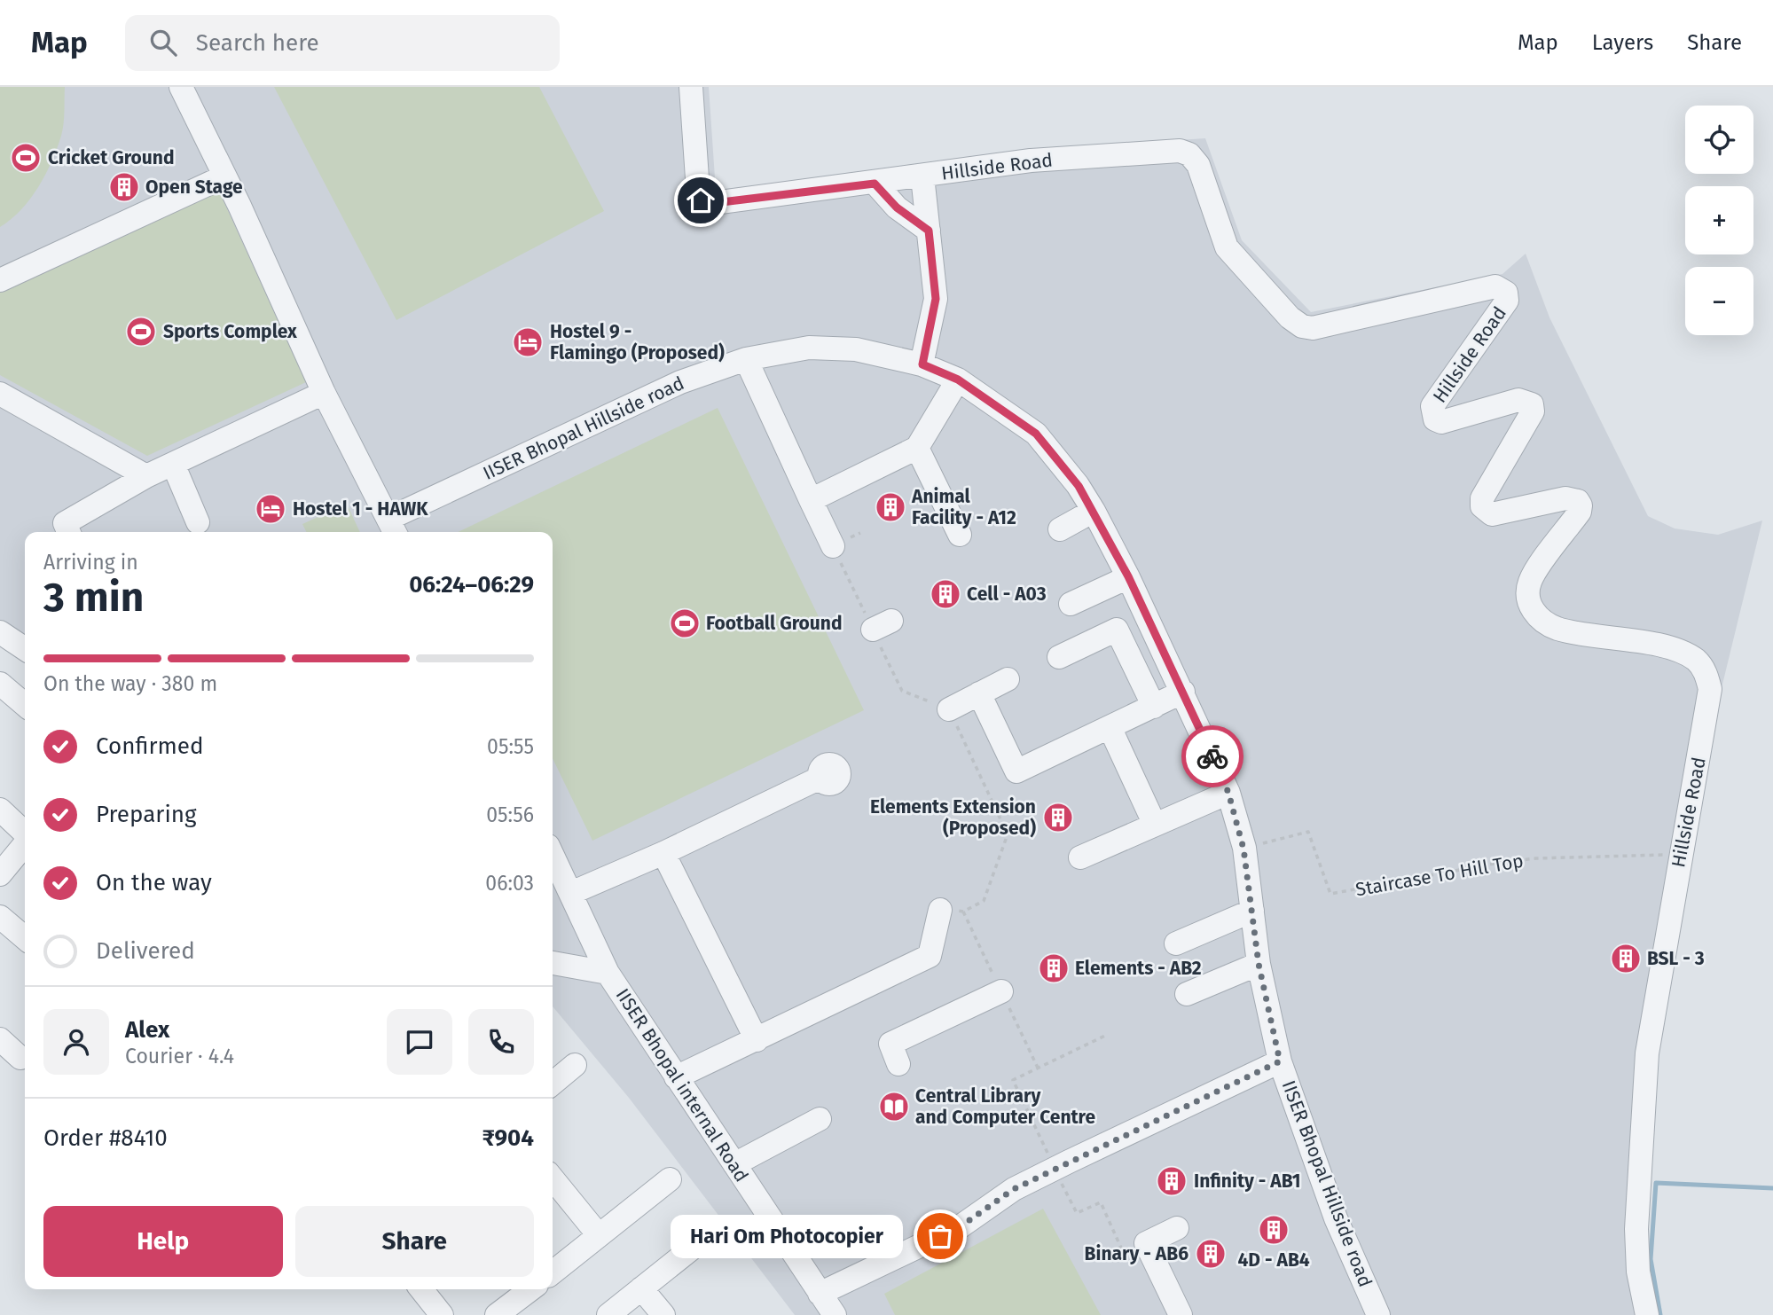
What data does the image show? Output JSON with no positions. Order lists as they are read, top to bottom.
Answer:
{
  "streets": {
    "street": ["Hillside Road", "IISER Bhopal Hillside road", "IISER Bhopal internal Road"],
    "path": ["Staircase To Hill Top"]
  },
  "crossings": [
    ["Hillside Road", "Staircase To Hill Top"],
    ["IISER Bhopal Hillside road", "Staircase To Hill Top"]
  ],
  "places": {
    "sports": ["Cricket Ground", "Sports Complex", "Football Ground"],
    "building": [
      "Open Stage",
      "Animal Facility - A12",
      "Cell - A03",
      "Elements Extension (Proposed)",
      "BSL - 3",
      "Elements - AB2",
      "Infinity - AB1",
      "4D - AB4",
      "Binary - AB6"
    ],
    "hotel": ["Hostel 9 - Flamingo (Proposed)", "Hostel 1 - HAWK"],
    "library": ["Central Library and Computer Centre"],
    "other": ["Hari Om Photocopier"]
  },
  "page": {
    "header": "Map",
    "search": "Search here",
    "nav": ["Map", "Layers", "Share"],
    "map_buttons": ["+", "−"],
    "heading": ["3 min", "Arriving in", "06:24–06:29"],
    "panel": [
      "Alex",
      "Courier · 4.4",
      "Order #8410",
      "₹904"
    ],
    "bar": "On the way · 380 m",
    "list": [
      ["Confirmed", "05:55"],
      ["Preparing", "05:56"],
      ["On the way", "06:03"],
      "Delivered"
    ],
    "buttons": ["Help", "Share"],
    "bubble": "Hari Om Photocopier"
  }
}
